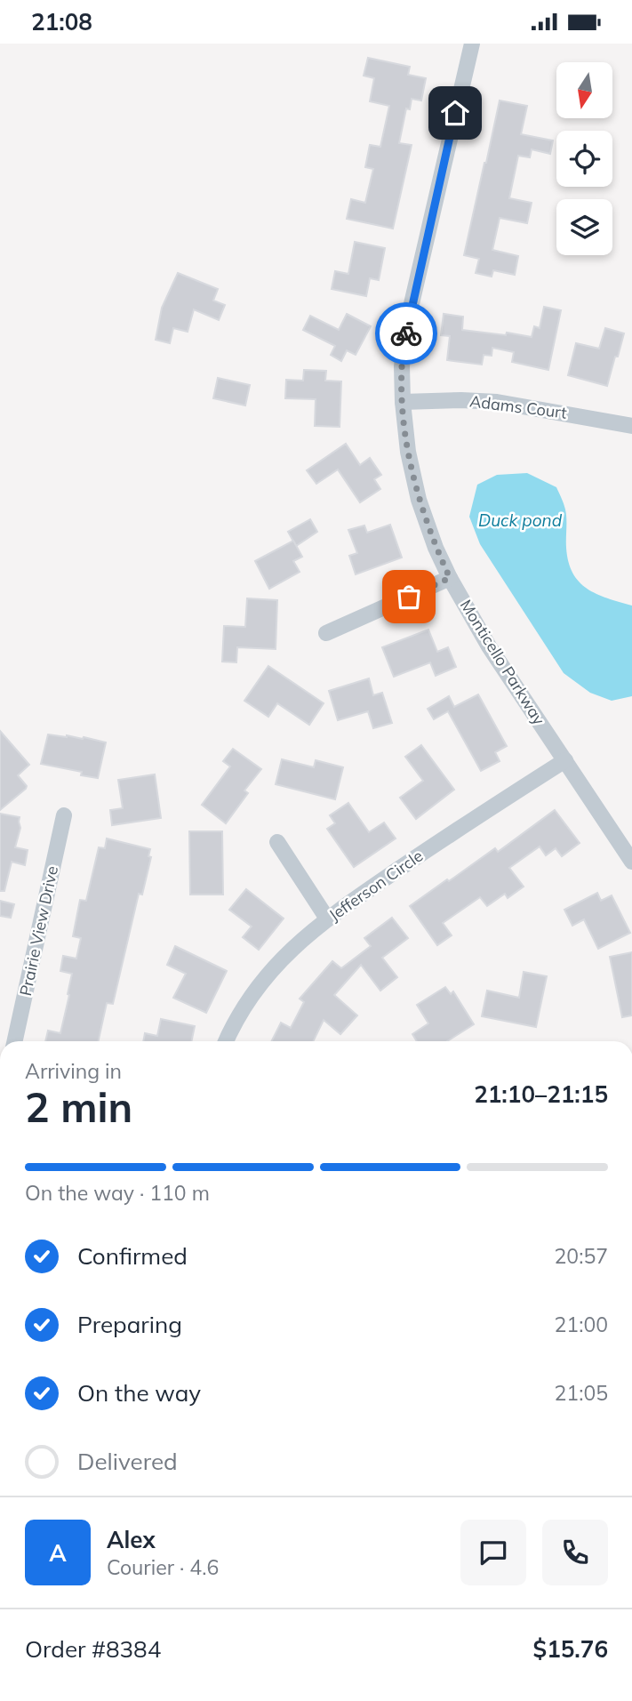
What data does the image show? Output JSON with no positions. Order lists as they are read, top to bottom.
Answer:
{
  "streets": {
    "street": [
      "Adams Court",
      "Monticello Parkway",
      "Jefferson Circle",
      "Prairie View Drive"
    ]
  },
  "crossings": [
    ["Adams Court", "Monticello Parkway"],
    ["Monticello Parkway", "Jefferson Circle"]
  ],
  "water": ["Duck pond"],
  "north": "bottom",
  "page": {
    "status": "21:08",
    "heading": ["2 min", "Arriving in", "21:10–21:15"],
    "panel": [
      "Alex",
      "Courier · 4.6",
      "Order #8384",
      "$15.76"
    ],
    "bar": "On the way · 110 m",
    "list": [
      ["Confirmed", "20:57"],
      ["Preparing", "21:00"],
      ["On the way", "21:05"],
      "Delivered"
    ],
    "round": "A"
  }
}
